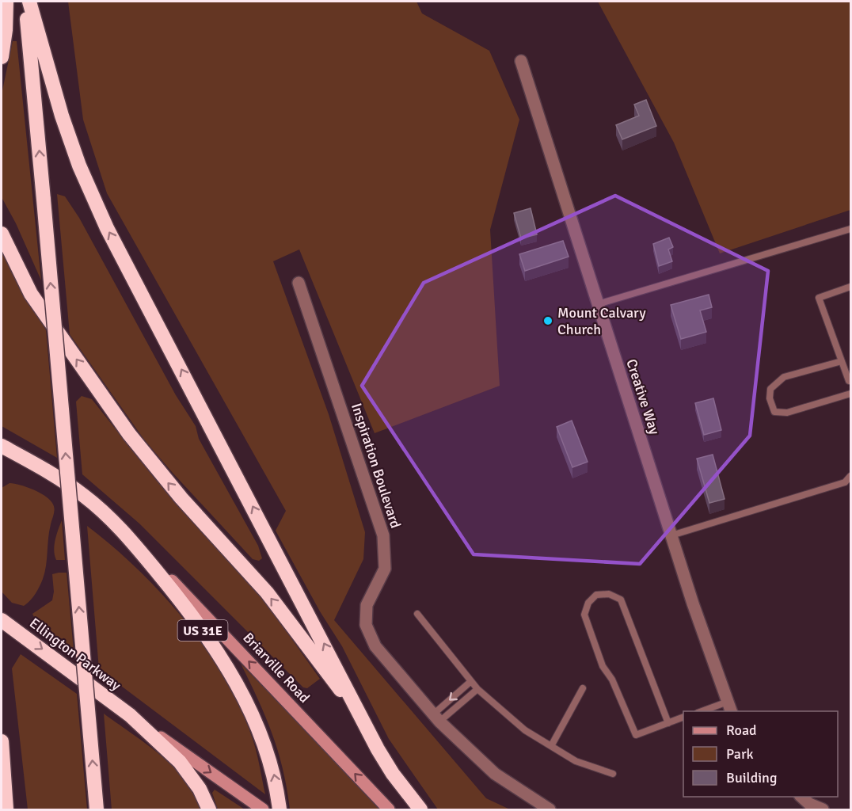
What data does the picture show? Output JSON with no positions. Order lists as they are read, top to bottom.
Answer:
{
  "streets": {
    "highway": ["US 31E", "Ellington Parkway"],
    "main road": ["Briarville Road"],
    "street": ["Creative Way", "Inspiration Boulevard"]
  },
  "crossings": [
    ["US 31E", "Briarville Road"]
  ],
  "one_way": ["Ellington Parkway", "Briarville Road"],
  "places": ["Mount Calvary Church"],
  "legend": ["Road", "Park", "Building"]
}
